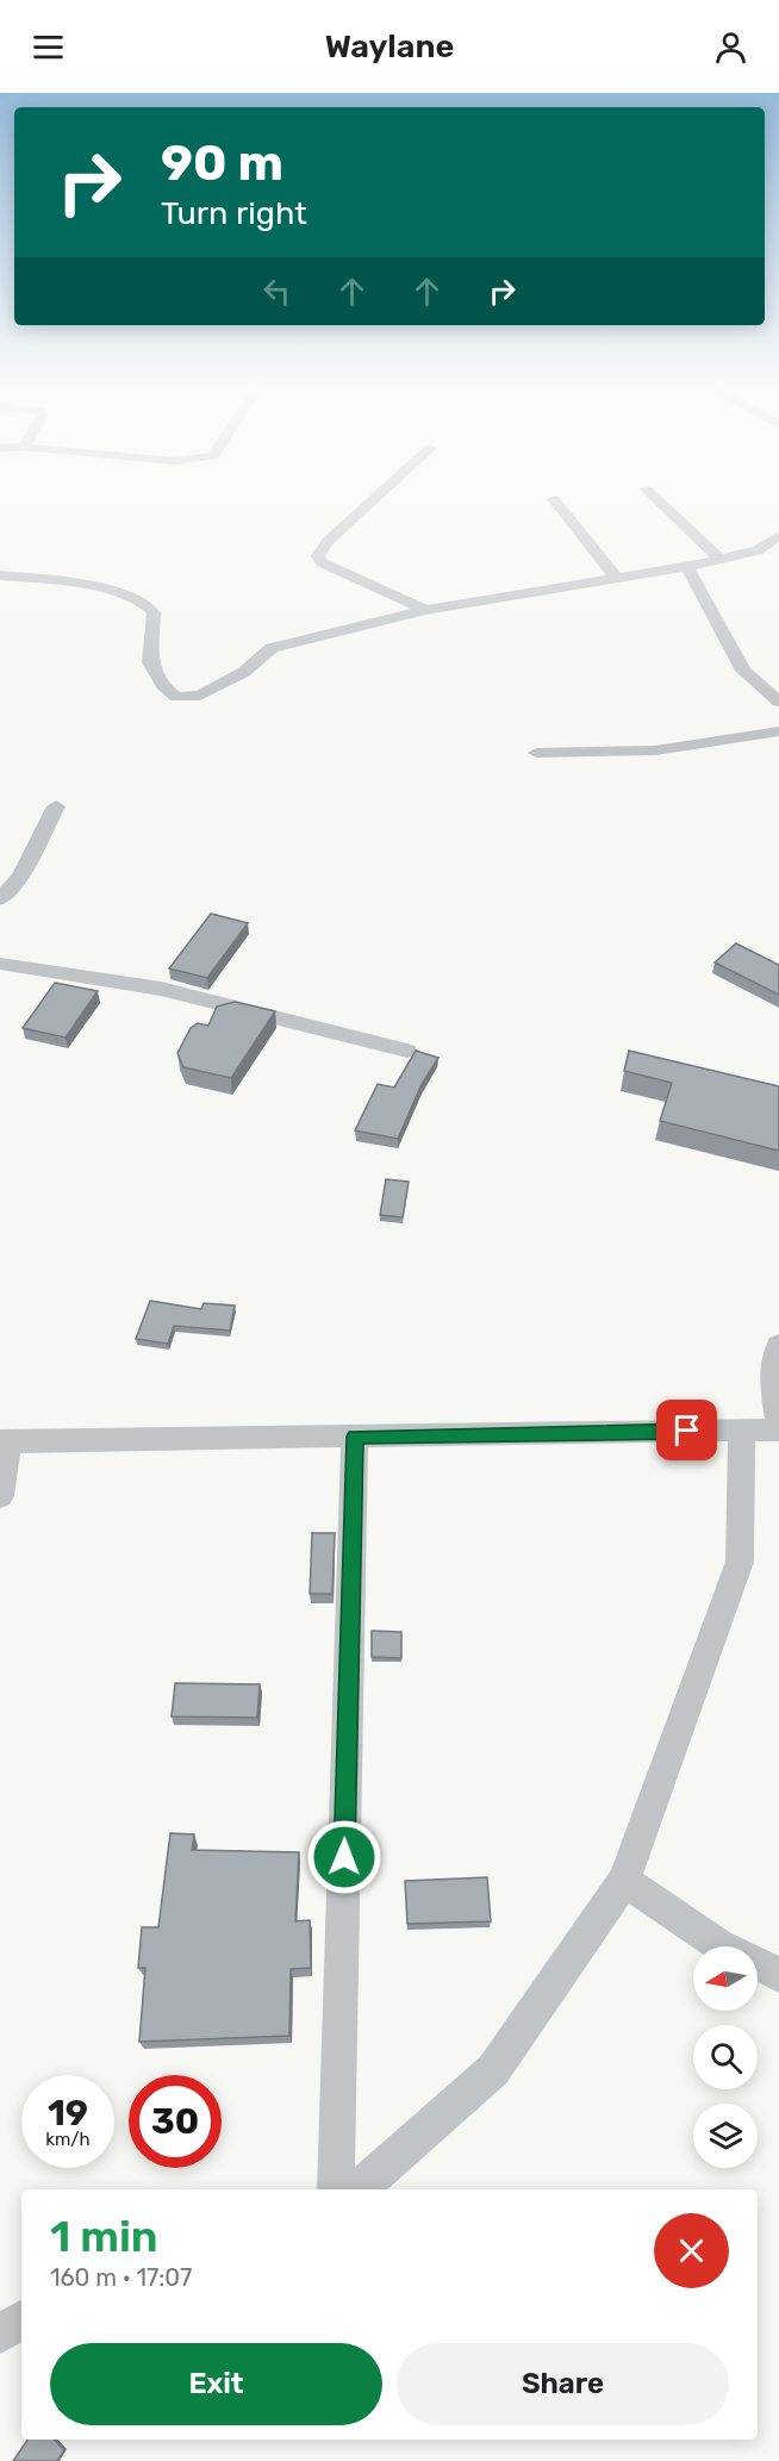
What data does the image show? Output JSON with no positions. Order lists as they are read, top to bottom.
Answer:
{
  "north": "left",
  "page": {
    "header": "Waylane",
    "turn": ["90 m", "Turn right"],
    "speed": "19 km/h",
    "limit": "30",
    "heading": ["1 min", "160 m · 17:07"],
    "buttons": ["Exit", "Share"]
  }
}
